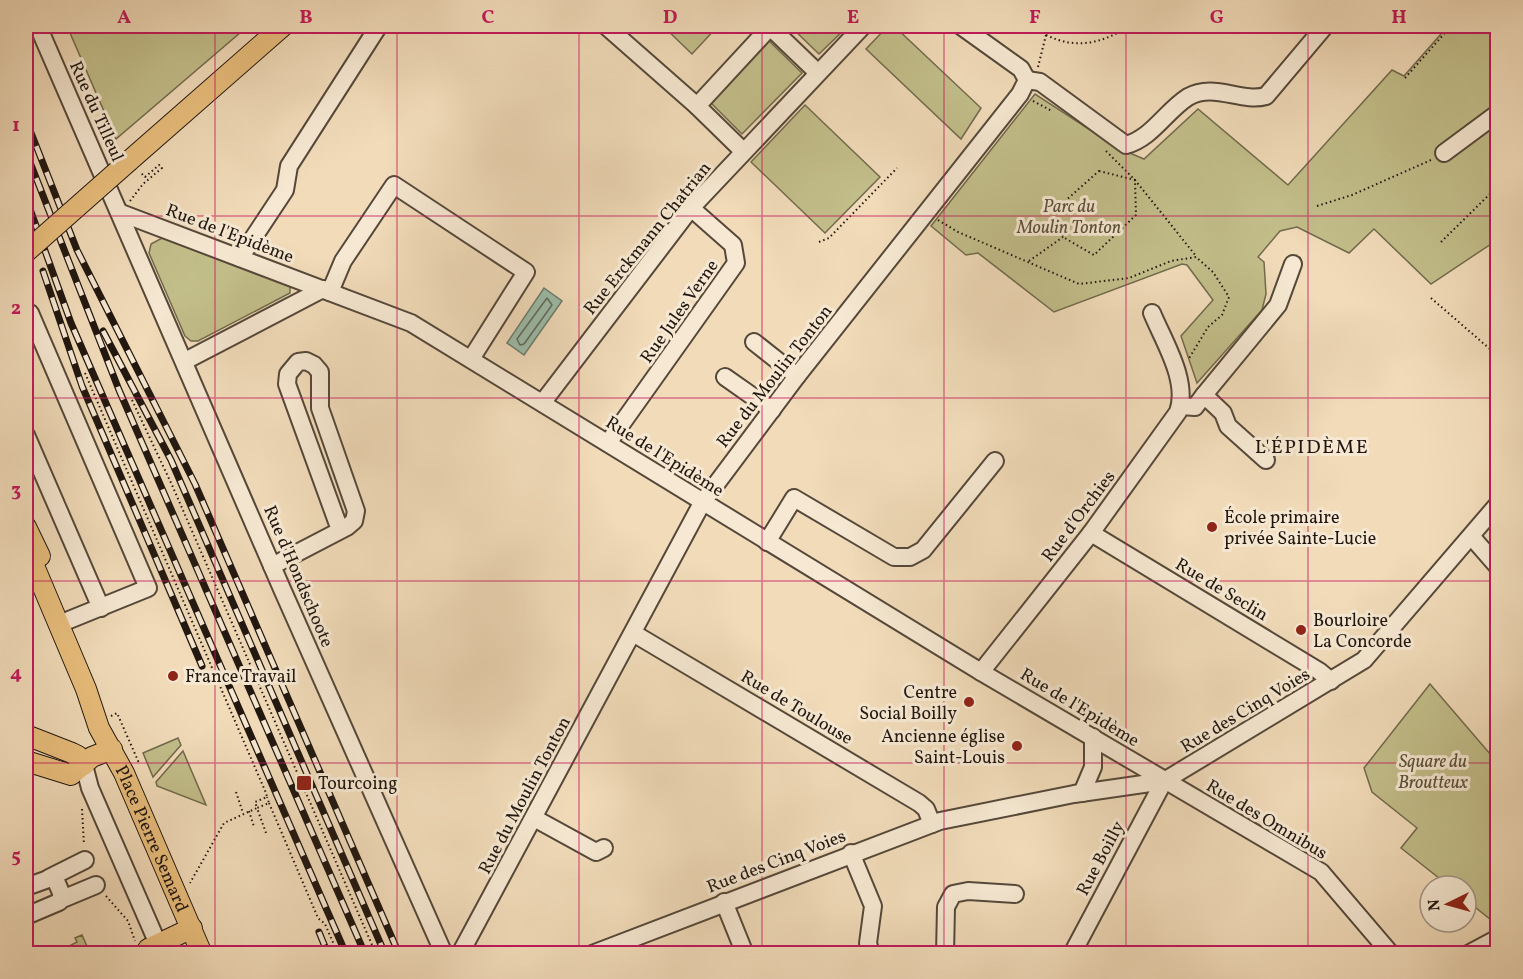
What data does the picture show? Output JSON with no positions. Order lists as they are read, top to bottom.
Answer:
{
  "streets": {
    "main road": ["Place Pierre Semard"],
    "street": [
      "Rue du Tilleul",
      "Rue de l'Epidème",
      "Rue Erckmann Chatrian",
      "Rue Jules Verne",
      "Rue du Moulin Tonton",
      "Rue d'Orchies",
      "Rue d'Hondschoote",
      "Rue de Seclin",
      "Rue de Toulouse",
      "Rue des Cinq Voies",
      "Rue des Omnibus",
      "Rue Boilly"
    ]
  },
  "crossings": [
    ["Rue du Tilleul", "Rue de l'Epidème"],
    ["Rue du Tilleul", "Rue d'Hondschoote"],
    ["Rue de l'Epidème", "Rue Erckmann Chatrian"],
    ["Rue de l'Epidème", "Rue Jules Verne"],
    ["Rue de l'Epidème", "Rue du Moulin Tonton"],
    ["Rue de l'Epidème", "Rue d'Orchies"],
    ["Rue de l'Epidème", "Rue d'Hondschoote"],
    ["Rue de l'Epidème", "Rue des Cinq Voies"],
    ["Rue de l'Epidème", "Rue des Omnibus"],
    ["Rue de l'Epidème", "Rue Boilly"],
    ["Rue Erckmann Chatrian", "Rue Jules Verne"],
    ["Rue du Moulin Tonton", "Rue de Toulouse"],
    ["Rue d'Orchies", "Rue de Seclin"],
    ["Rue de Seclin", "Rue des Cinq Voies"],
    ["Rue de Toulouse", "Rue des Cinq Voies"],
    ["Rue des Cinq Voies", "Rue des Omnibus"],
    ["Rue des Cinq Voies", "Rue Boilly"],
    ["Rue des Omnibus", "Rue Boilly"]
  ],
  "districts": ["L'ÉPIDÈME"],
  "parks": ["Parc du Moulin Tonton", "Square du Broutteux"],
  "places": {
    "other": [
      "École primaire privée Sainte-Lucie",
      "Bourloire La Concorde",
      "France Travail",
      "Centre Social Boilly",
      "Ancienne église Saint-Louis"
    ],
    "transit": ["Tourcoing"]
  },
  "north": "left",
  "grid": {
    "columns": [
      "A",
      "B",
      "C",
      "D",
      "E",
      "F",
      "G",
      "H"
    ],
    "rows": [
      "1",
      "2",
      "3",
      "4",
      "5"
    ]
  }
}
